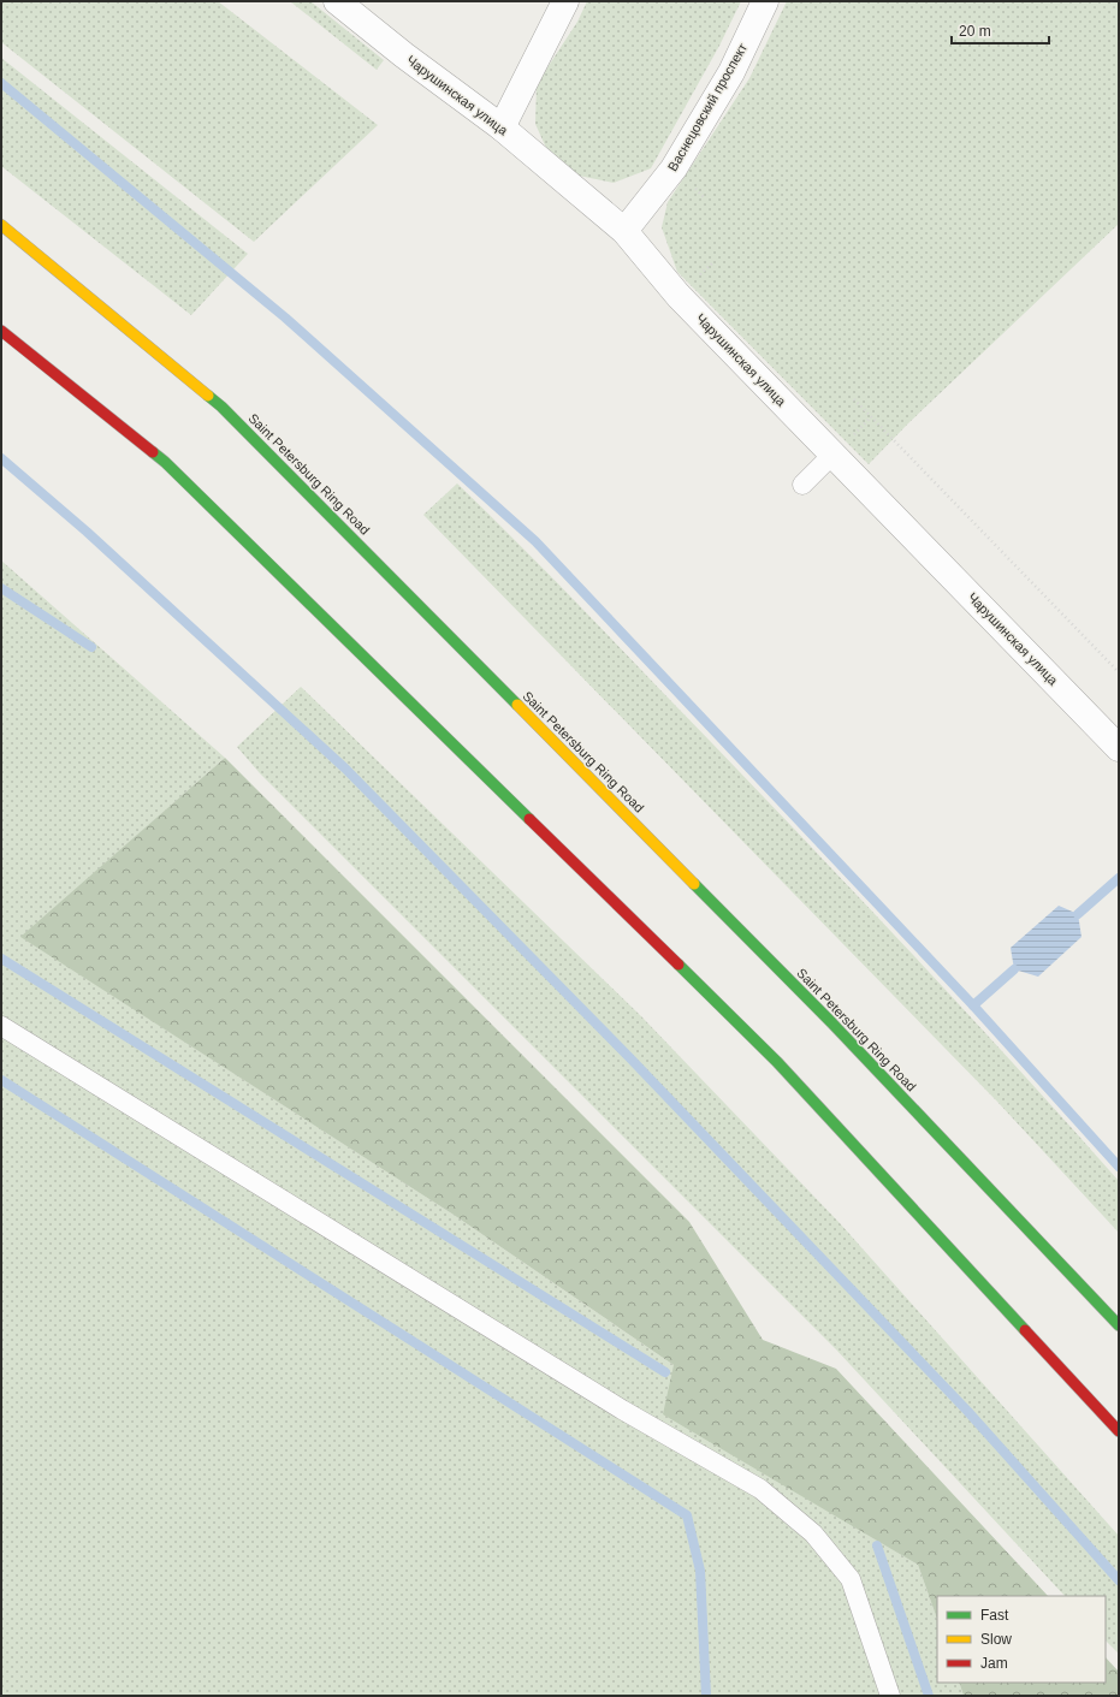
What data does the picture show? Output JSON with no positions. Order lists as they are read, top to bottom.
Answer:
{
  "streets": {
    "highway": ["Saint Petersburg Ring Road"],
    "street": ["Чарушинская улица", "Васнецовский проспект"]
  },
  "crossings": [
    ["Чарушинская улица", "Васнецовский проспект"]
  ],
  "legend": ["Fast", "Slow", "Jam"],
  "scale_bar": "20 m"
}
